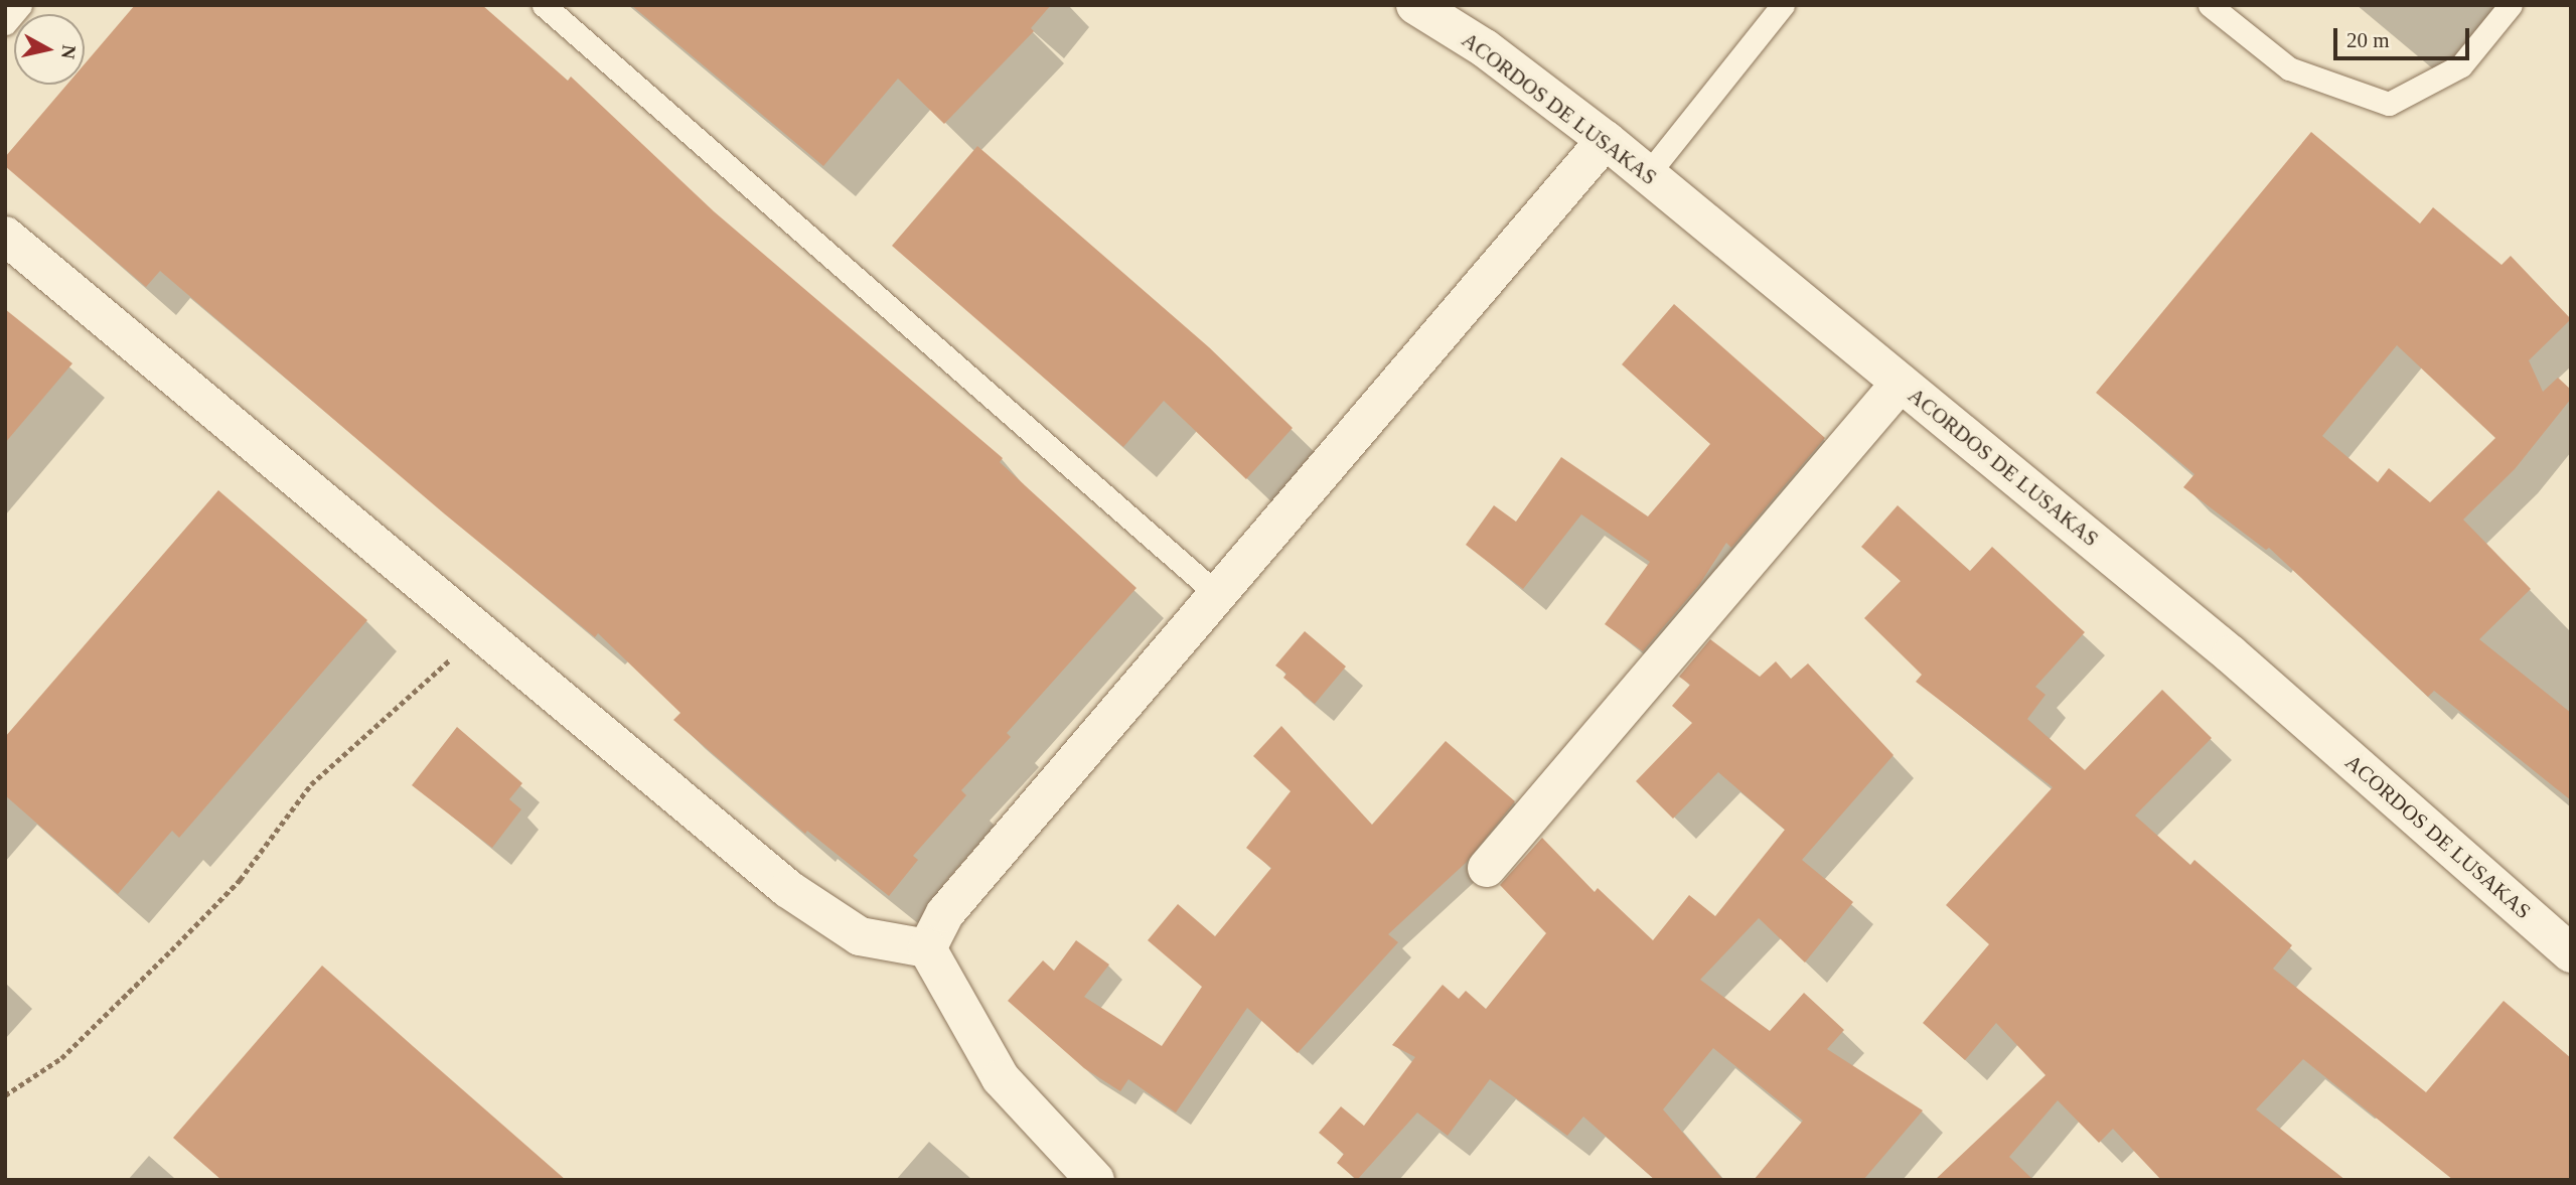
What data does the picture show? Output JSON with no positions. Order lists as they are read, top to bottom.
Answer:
{
  "streets": {
    "street": ["ACORDOS DE LUSAKAS"]
  },
  "scale_bar": "20 m",
  "north": "right"
}
